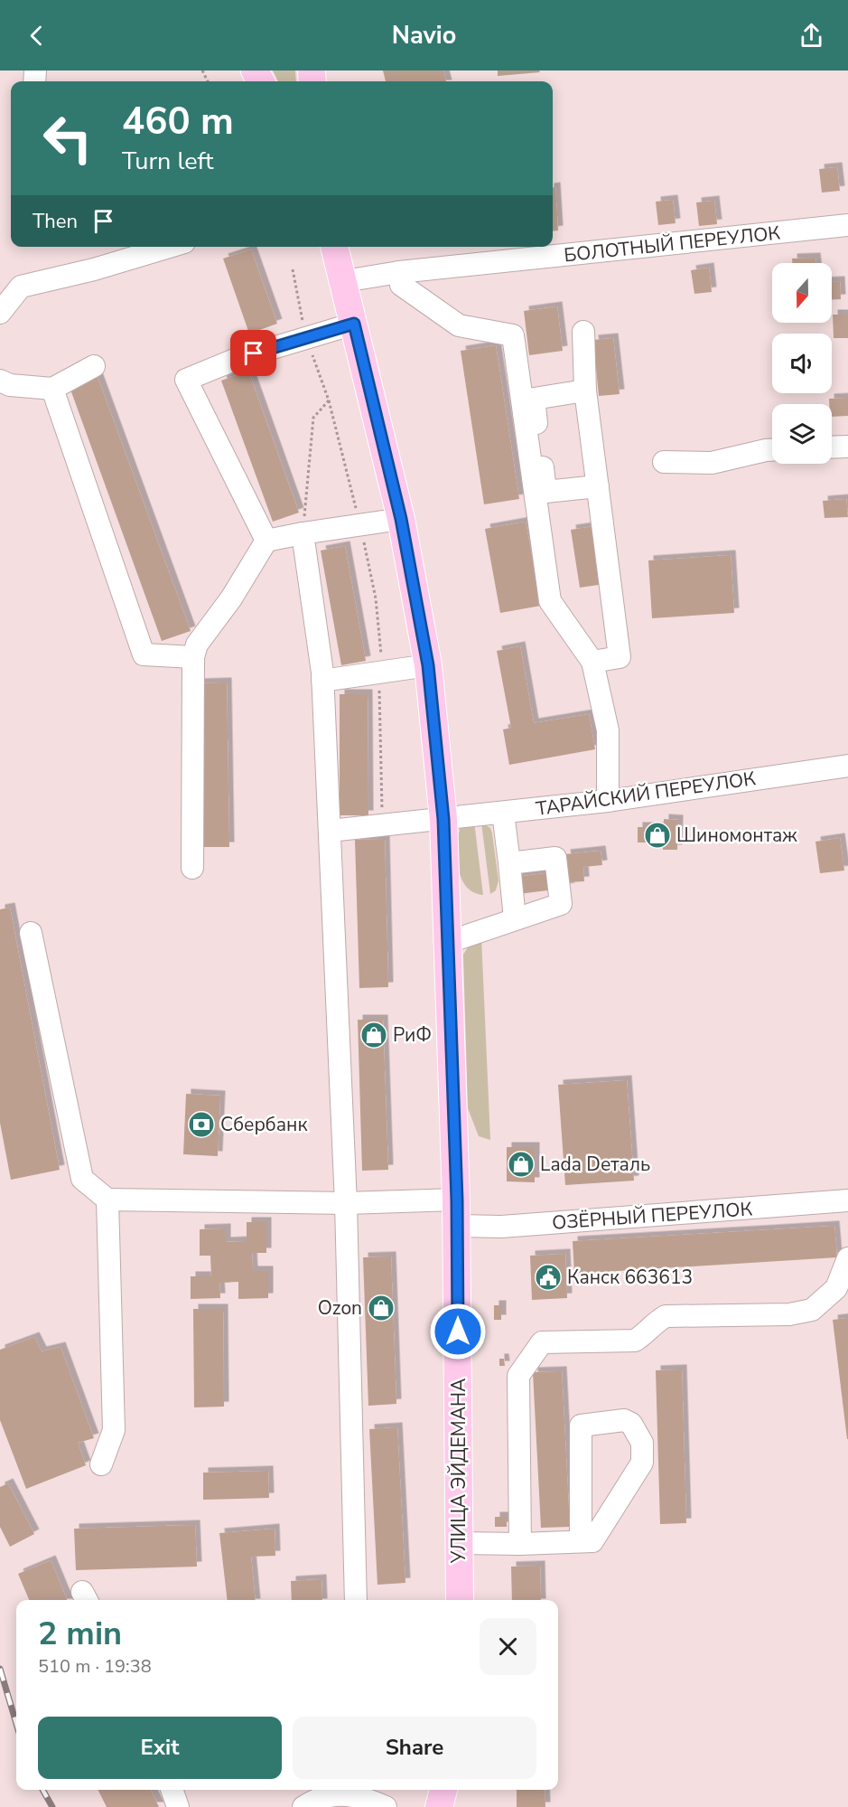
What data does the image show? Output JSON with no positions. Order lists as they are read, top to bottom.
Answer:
{
  "streets": {
    "main road": ["УЛИЦА ЭЙДЕМАНА"],
    "street": ["БОЛОТНЫЙ ПЕРЕУЛОК", "ТАРАЙСКИЙ ПЕРЕУЛОК", "ОЗЁРНЫЙ ПЕРЕУЛОК"]
  },
  "crossings": [
    ["БОЛОТНЫЙ ПЕРЕУЛОК", "УЛИЦА ЭЙДЕМАНА"],
    ["ТАРАЙСКИЙ ПЕРЕУЛОК", "УЛИЦА ЭЙДЕМАНА"],
    ["ОЗЁРНЫЙ ПЕРЕУЛОК", "УЛИЦА ЭЙДЕМАНА"]
  ],
  "places": {
    "shop": [
      "Шиномонтаж",
      "РиФ",
      "Lada Dеталь",
      "Ozon"
    ],
    "bank": ["Сбербанк"],
    "public building": ["Канск 663613"]
  },
  "north": "bottom",
  "page": {
    "header": "Navio",
    "turn": ["460 m", "Turn left"],
    "then": "Then",
    "heading": ["2 min", "510 m · 19:38"],
    "buttons": ["Exit", "Share"]
  }
}
